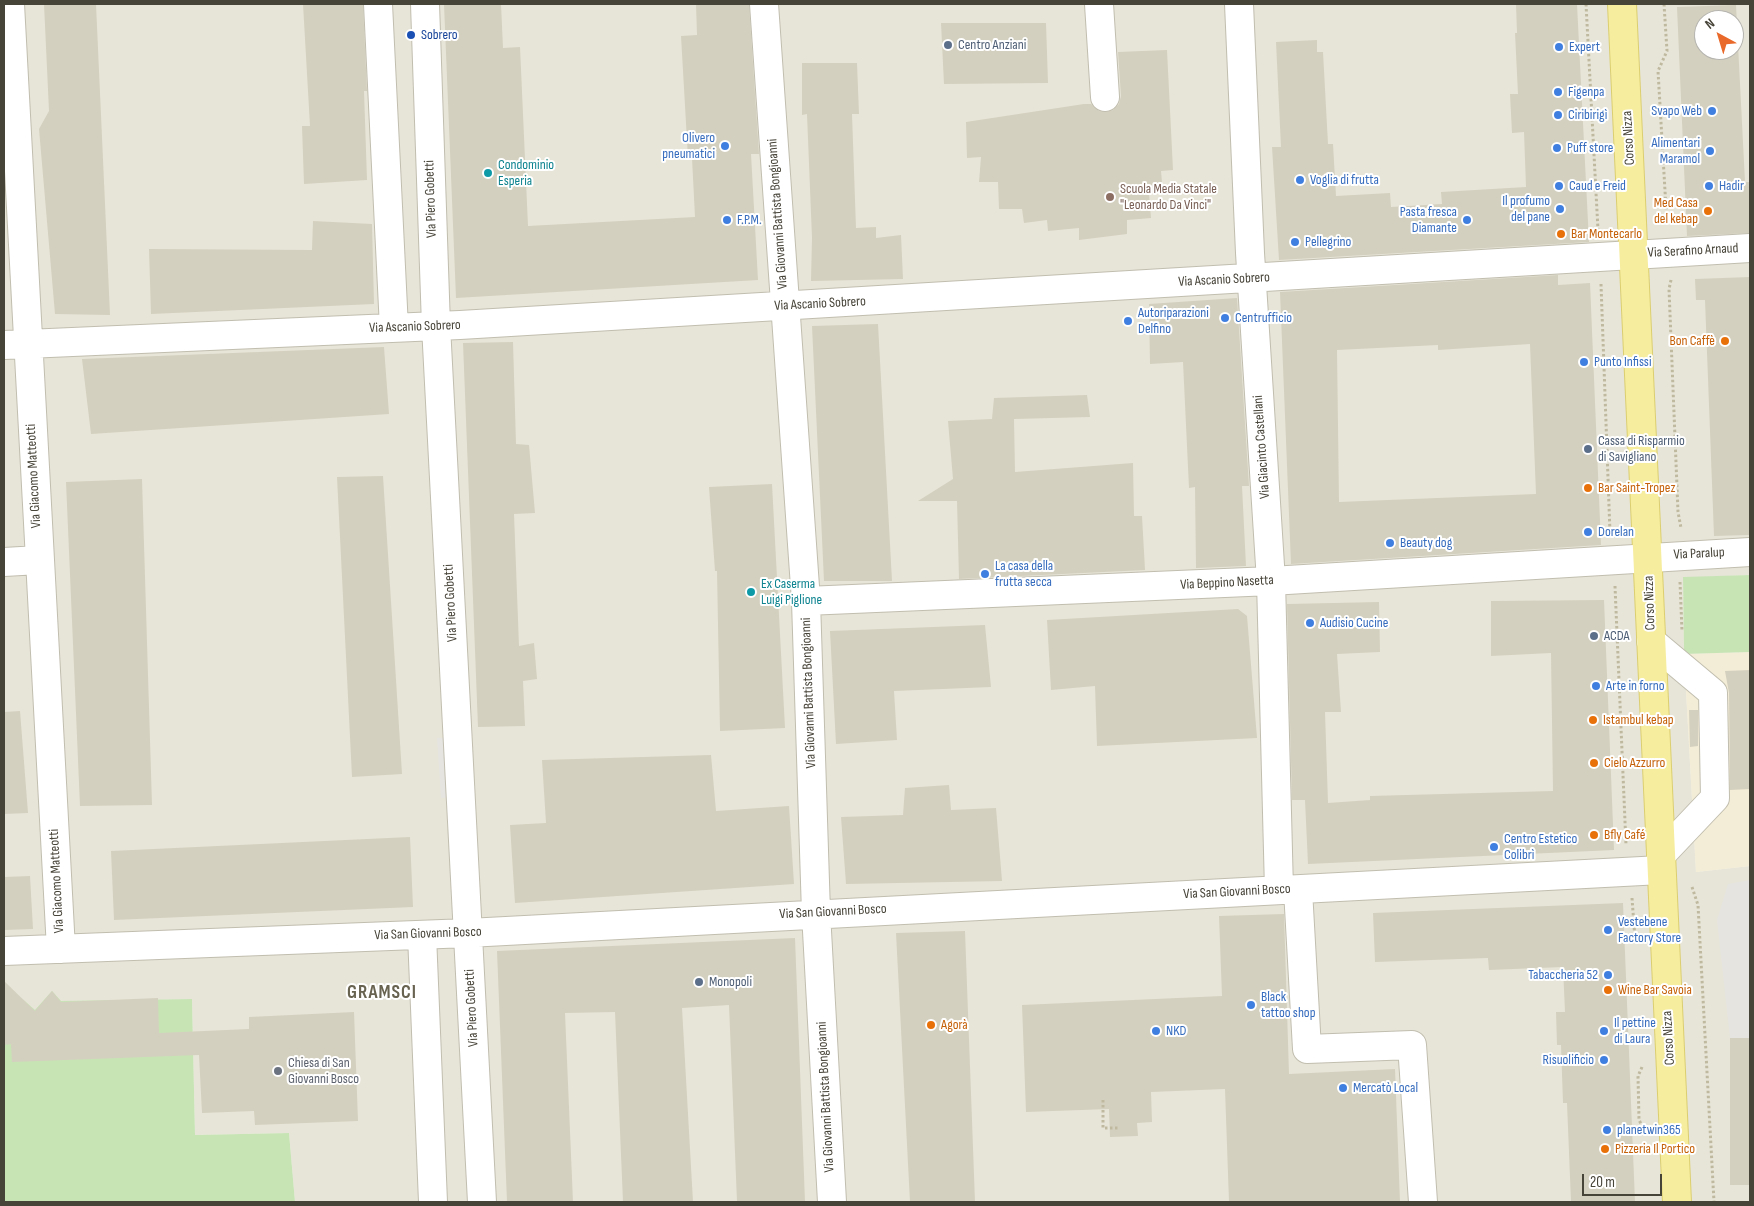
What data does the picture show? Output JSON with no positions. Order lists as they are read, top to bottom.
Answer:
{
  "streets": {
    "main road": ["Corso Nizza"],
    "street": [
      "Via Piero Gobetti",
      "Via Giovanni Battista Bongioanni",
      "Via Serafino Arnaud",
      "Via Ascanio Sobrero",
      "Via Giacinto Castellani",
      "Via Giacomo Matteotti",
      "Via Paralup",
      "Via Beppino Nasetta",
      "Via San Giovanni Bosco"
    ]
  },
  "crossings": [
    ["Corso Nizza", "Via Serafino Arnaud"],
    ["Corso Nizza", "Via Ascanio Sobrero"],
    ["Corso Nizza", "Via Paralup"],
    ["Corso Nizza", "Via Beppino Nasetta"],
    ["Corso Nizza", "Via San Giovanni Bosco"],
    ["Via Piero Gobetti", "Via Ascanio Sobrero"],
    ["Via Piero Gobetti", "Via San Giovanni Bosco"],
    ["Via Giovanni Battista Bongioanni", "Via Ascanio Sobrero"],
    ["Via Giovanni Battista Bongioanni", "Via Beppino Nasetta"],
    ["Via Giovanni Battista Bongioanni", "Via San Giovanni Bosco"],
    ["Via Serafino Arnaud", "Via Ascanio Sobrero"],
    ["Via Ascanio Sobrero", "Via Giacinto Castellani"],
    ["Via Ascanio Sobrero", "Via Giacomo Matteotti"],
    ["Via Giacinto Castellani", "Via Beppino Nasetta"],
    ["Via Giacinto Castellani", "Via San Giovanni Bosco"],
    ["Via Giacomo Matteotti", "Via San Giovanni Bosco"],
    ["Via Paralup", "Via Beppino Nasetta"]
  ],
  "districts": ["GRAMSCI"],
  "places": [
    "Sobrero",
    "Centro Anziani",
    "Expert",
    "Figenpa",
    "Svapo Web",
    "Ciribirigì",
    "Olivero pneumatici",
    "Puff store",
    "Alimentari Maramol",
    "Condominio Esperia",
    "Voglia di frutta",
    "Caud e Freid",
    "Hadir",
    "Scuola Media Statale \"Leonardo Da Vinci\"",
    "Il profumo del pane",
    "Med Casa del kebap",
    "F.P.M.",
    "Pasta fresca Diamante",
    "Bar Montecarlo",
    "Pellegrino",
    "Centrufficio",
    "Autoriparazioni Delfino",
    "Bon Caffè",
    "Punto Infissi",
    "Cassa di Risparmio di Savigliano",
    "Bar Saint-Tropez",
    "Dorelan",
    "Beauty dog",
    "La casa della frutta secca",
    "Ex Caserma Luigi Piglione",
    "Audisio Cucine",
    "ACDA",
    "Arte in forno",
    "Istambul kebap",
    "Cielo Azzurro",
    "Bfly Café",
    "Centro Estetico Colibrì",
    "Vestebene Factory Store",
    "Tabaccheria 52",
    "Monopoli",
    "Wine Bar Savoia",
    "Black tattoo shop",
    "Agorà",
    "NKD",
    "Il pettine di Laura",
    "Risuolificio",
    "Chiesa di San Giovanni Bosco",
    "Mercatò Local",
    "planetwin365",
    "Pizzeria Il Portico"
  ],
  "scale_bar": "20 m",
  "north": "top left"
}
